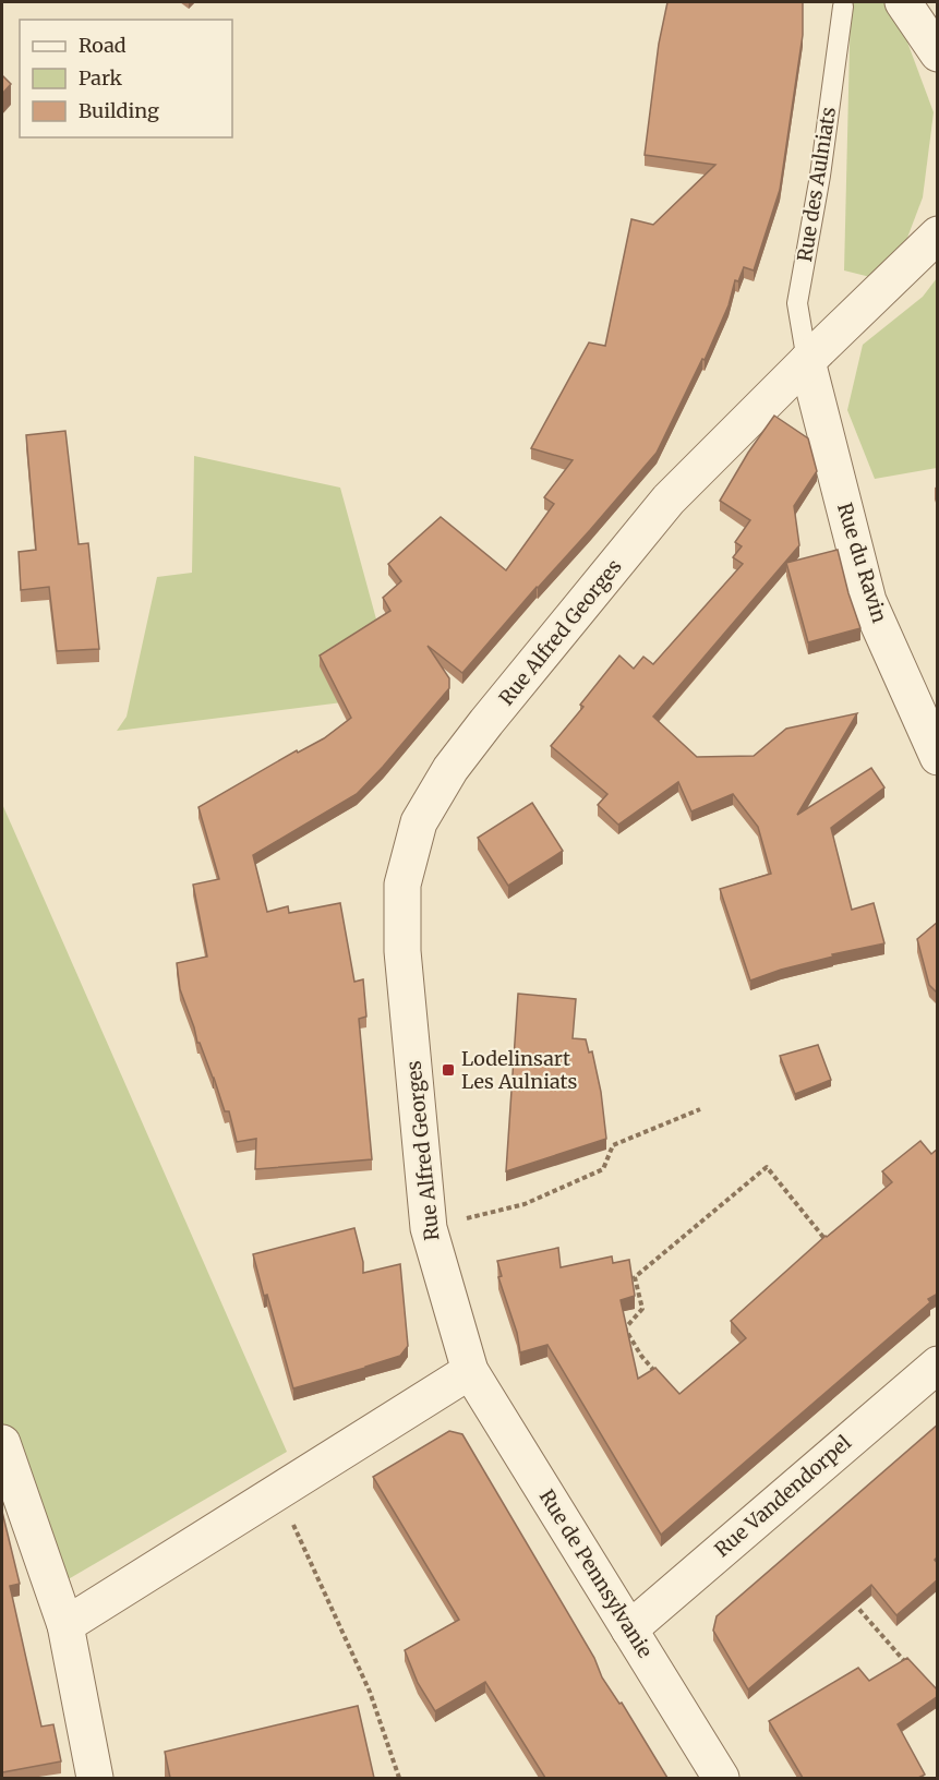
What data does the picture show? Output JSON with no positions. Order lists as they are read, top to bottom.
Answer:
{
  "streets": {
    "street": [
      "Rue du Ravin",
      "Rue Alfred Georges",
      "Rue Vandendorpel",
      "Rue de Pennsylvanie"
    ],
    "lane": ["Rue des Aulniats"]
  },
  "crossings": [
    ["Rue des Aulniats", "Rue du Ravin"],
    ["Rue des Aulniats", "Rue Alfred Georges"],
    ["Rue du Ravin", "Rue Alfred Georges"],
    ["Rue Alfred Georges", "Rue de Pennsylvanie"],
    ["Rue Vandendorpel", "Rue de Pennsylvanie"]
  ],
  "places": {
    "transit": ["Lodelinsart Les Aulniats"]
  },
  "legend": ["Road", "Park", "Building"]
}
